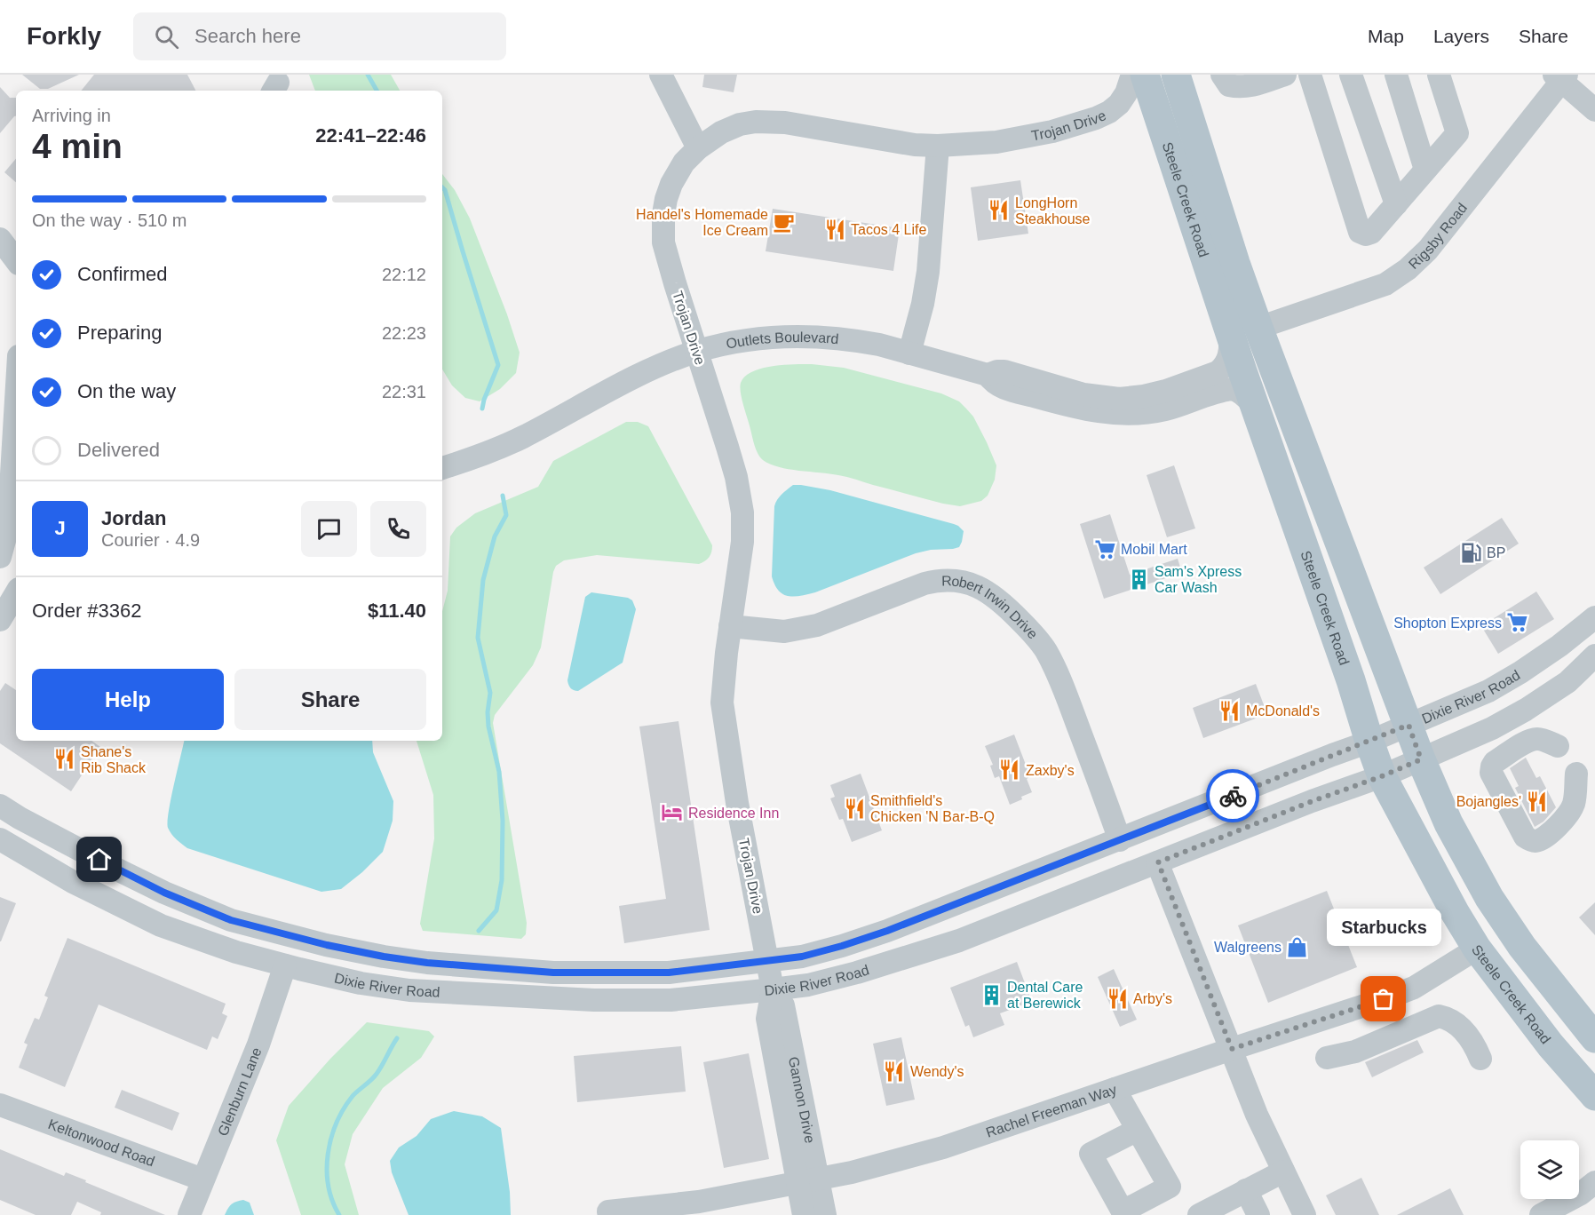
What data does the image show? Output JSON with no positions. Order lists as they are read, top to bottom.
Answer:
{
  "streets": {
    "main road": ["Steele Creek Road"],
    "street": [
      "Trojan Drive",
      "Rigsby Road",
      "Outlets Boulevard",
      "Robert Irwin Drive",
      "Dixie River Road",
      "Glenburn Lane",
      "Gannon Drive",
      "Rachel Freeman Way",
      "Keltonwood Road"
    ]
  },
  "crossings": [
    ["Trojan Drive", "Outlets Boulevard"],
    ["Trojan Drive", "Robert Irwin Drive"],
    ["Trojan Drive", "Dixie River Road"],
    ["Trojan Drive", "Gannon Drive"],
    ["Steele Creek Road", "Rigsby Road"],
    ["Steele Creek Road", "Outlets Boulevard"],
    ["Steele Creek Road", "Dixie River Road"],
    ["Steele Creek Road", "Rachel Freeman Way"],
    ["Robert Irwin Drive", "Dixie River Road"],
    ["Dixie River Road", "Glenburn Lane"],
    ["Dixie River Road", "Gannon Drive"],
    ["Glenburn Lane", "Keltonwood Road"],
    ["Gannon Drive", "Rachel Freeman Way"]
  ],
  "places": {
    "restaurant": [
      "LongHorn Steakhouse",
      "Tacos 4 Life",
      "McDonald's",
      "Shane's Rib Shack",
      "Zaxby's",
      "Bojangles'",
      "Smithfield's Chicken 'N Bar-B-Q",
      "Arby's",
      "Wendy's"
    ],
    "cafe": ["Handel's Homemade Ice Cream"],
    "supermarket": ["Mobil Mart", "Shopton Express"],
    "fuel station": ["BP"],
    "building": ["Sam's Xpress Car Wash", "Dental Care at Berewick"],
    "hotel": ["Residence Inn"],
    "shop": ["Walgreens"],
    "other": ["Starbucks"]
  },
  "page": {
    "header": "Forkly",
    "search": "Search here",
    "nav": ["Map", "Layers", "Share"],
    "heading": ["4 min", "Arriving in", "22:41–22:46"],
    "panel": [
      "Jordan",
      "Courier · 4.9",
      "Order #3362",
      "$11.40"
    ],
    "bar": "On the way · 510 m",
    "list": [
      ["Confirmed", "22:12"],
      ["Preparing", "22:23"],
      ["On the way", "22:31"],
      "Delivered"
    ],
    "round": "J",
    "buttons": ["Help", "Share"],
    "bubble": "Starbucks"
  }
}
